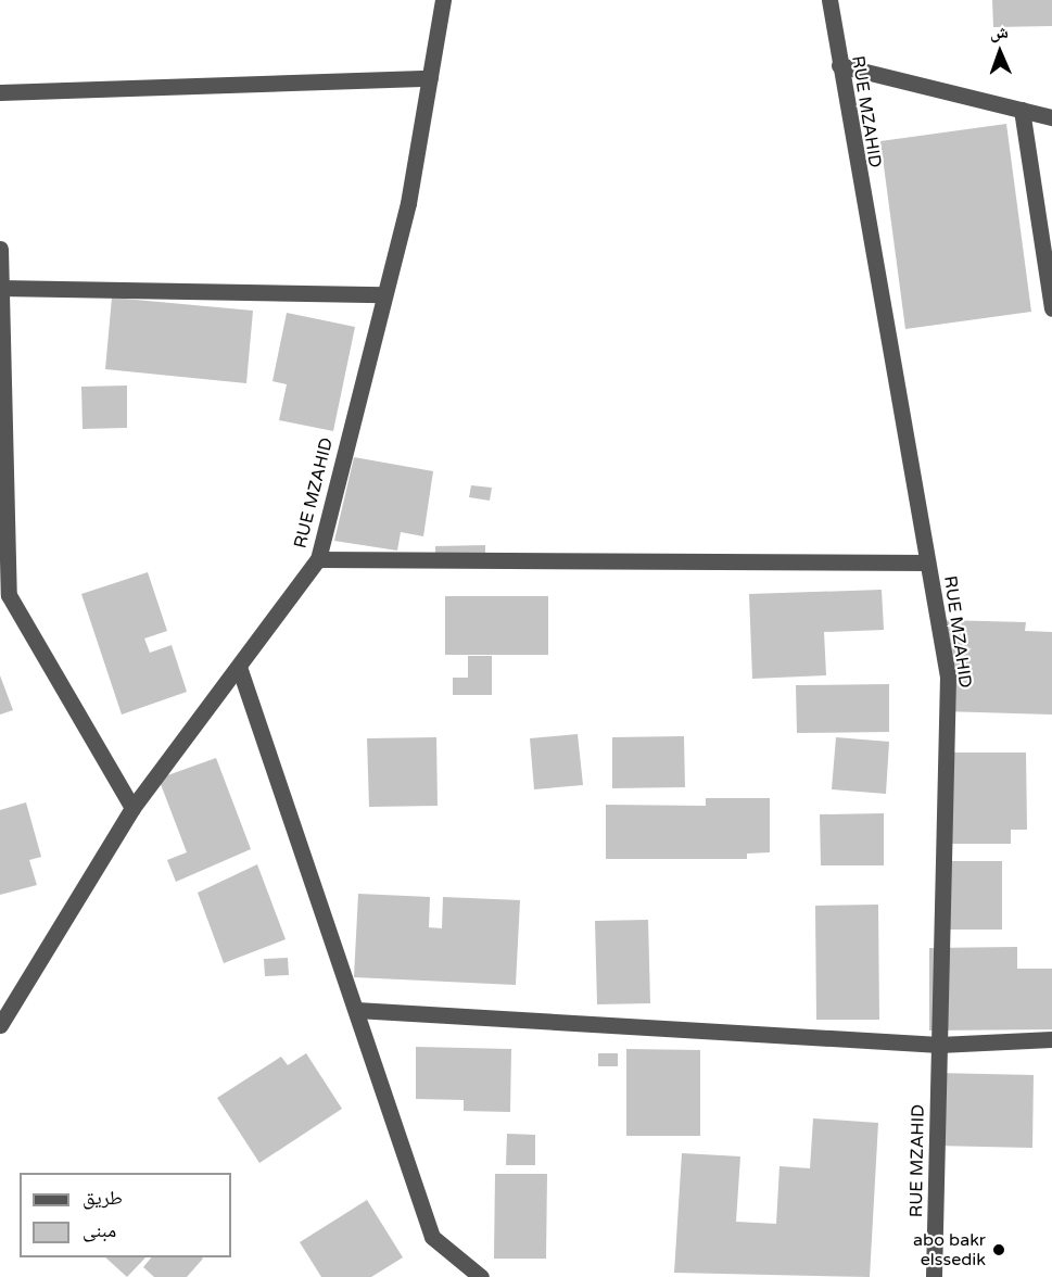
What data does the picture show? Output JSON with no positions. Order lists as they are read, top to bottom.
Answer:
{
  "streets": {
    "street": ["RUE MZAHID"]
  },
  "places": ["abo bakr elssedik"],
  "legend": ["طريق", "مبنى"],
  "north": "top"
}
